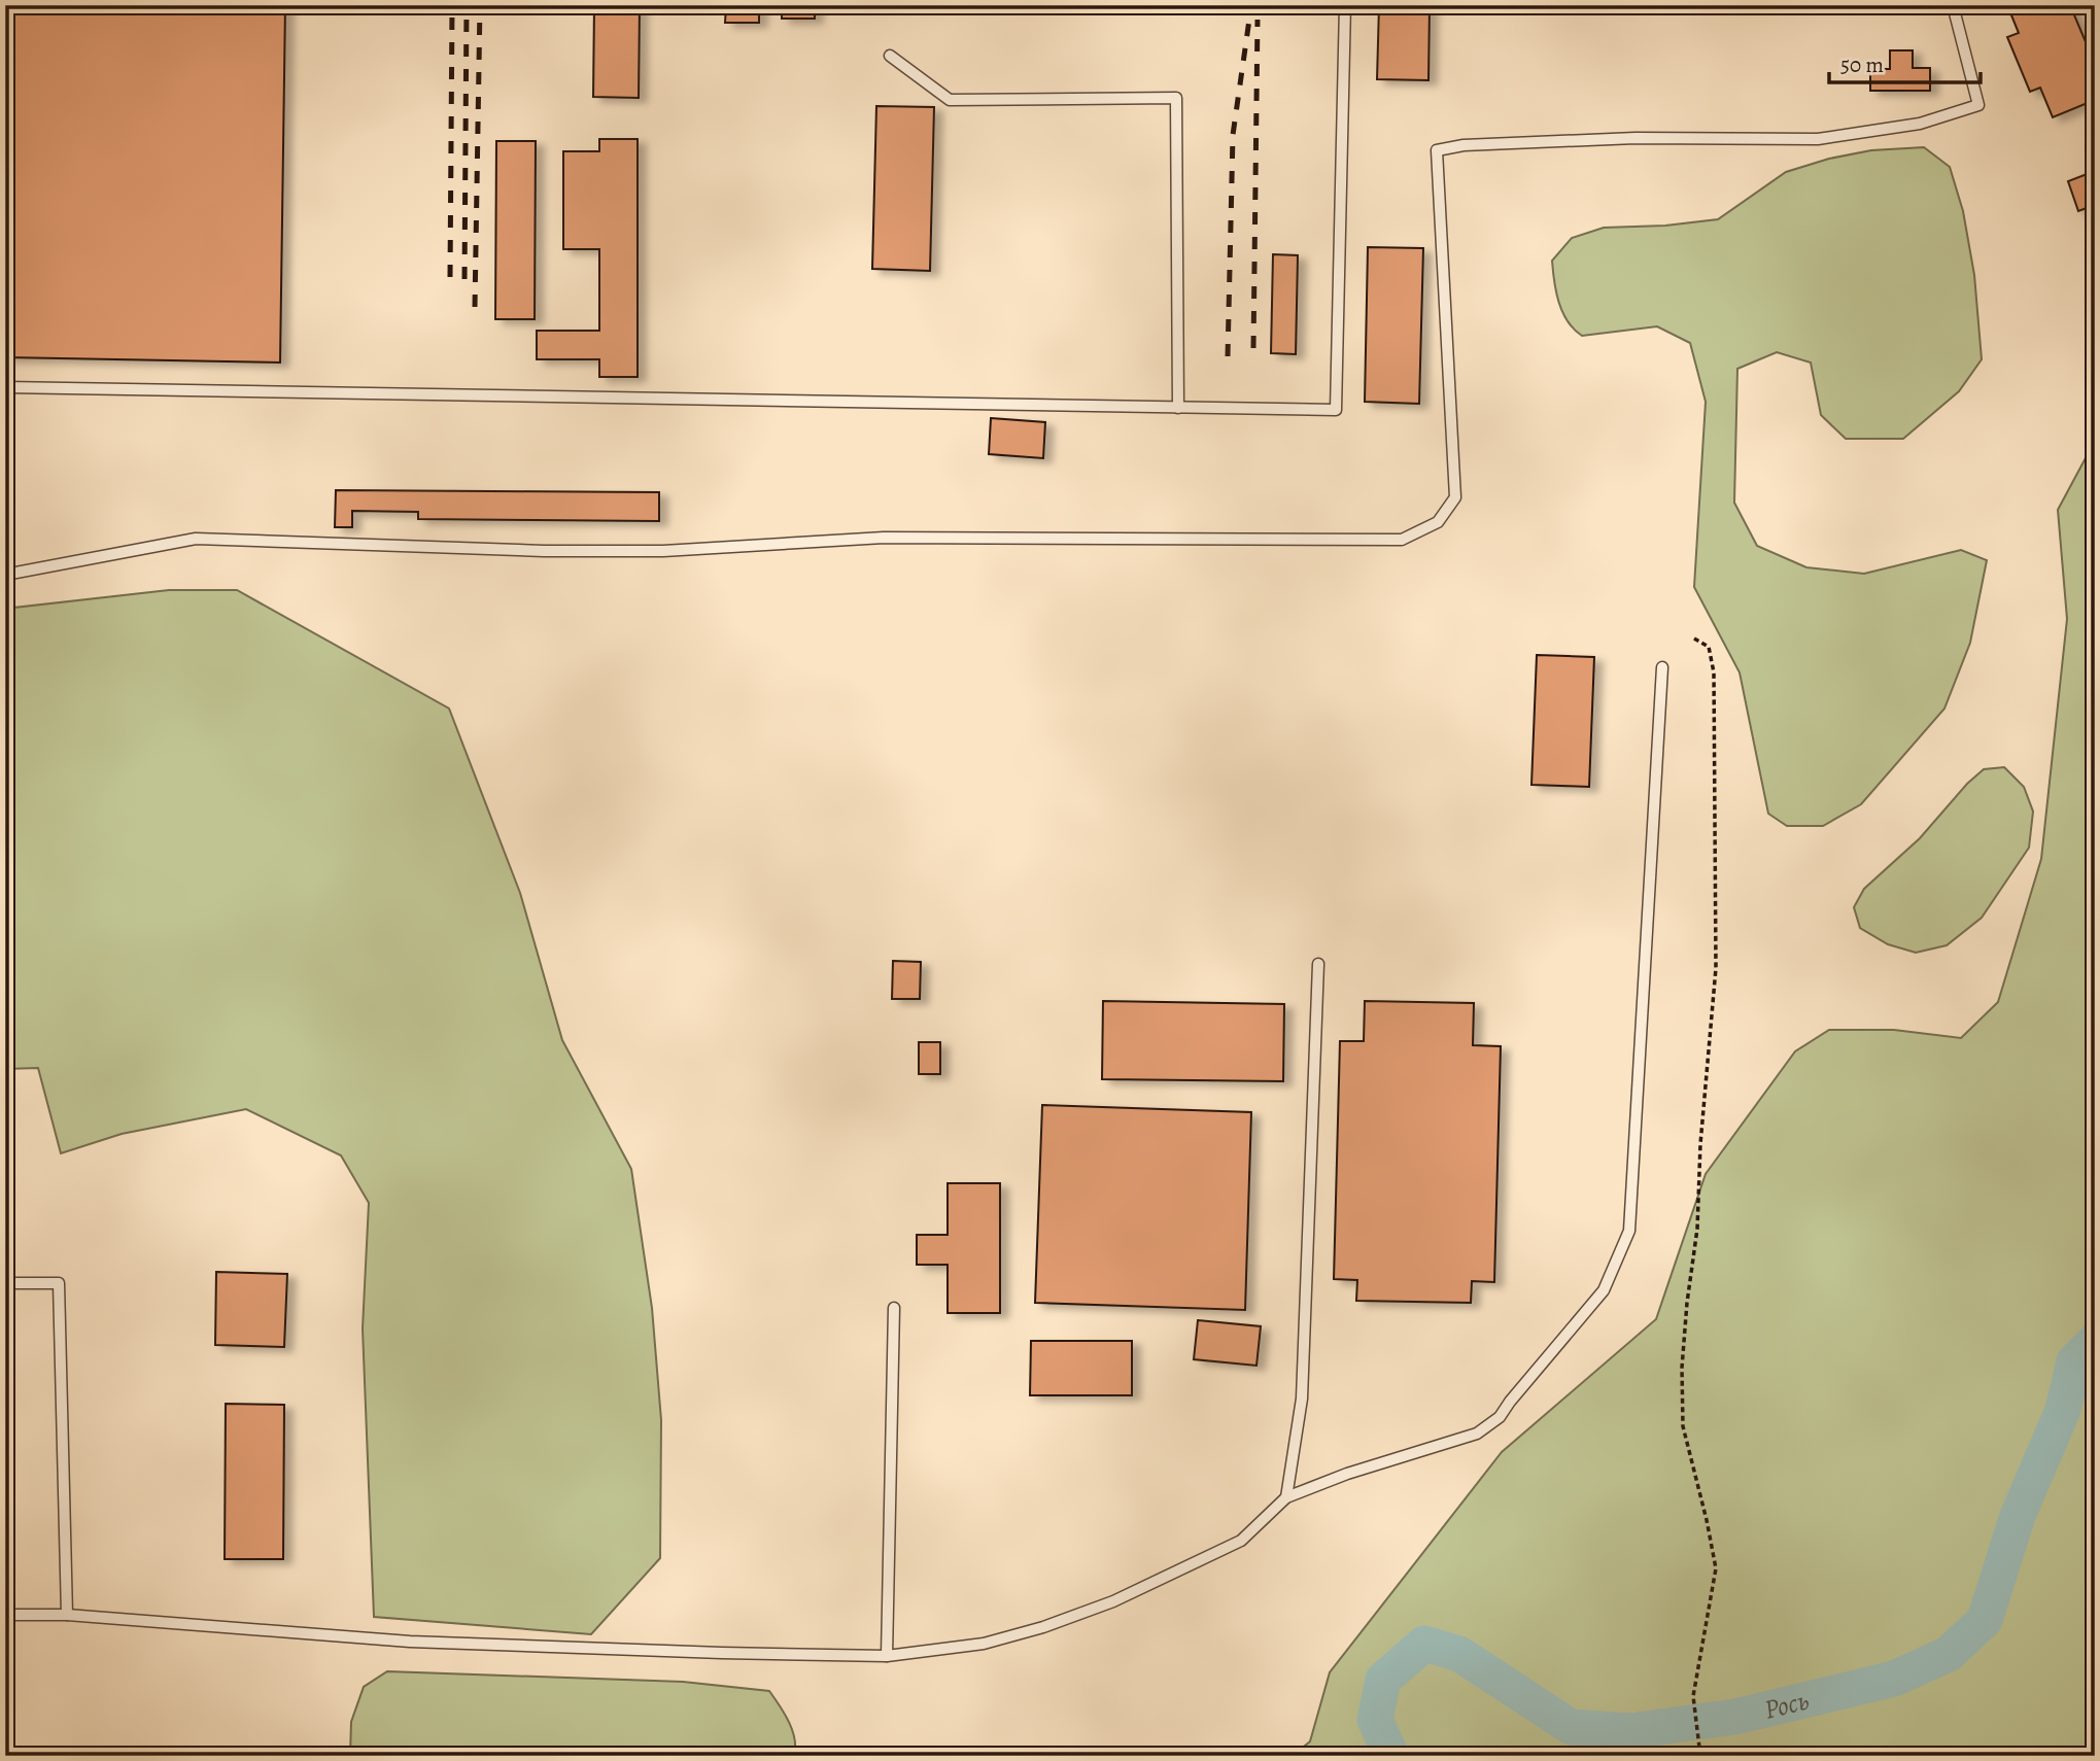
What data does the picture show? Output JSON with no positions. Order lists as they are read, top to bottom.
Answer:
{
  "water": ["Рось"],
  "scale_bar": "50 m"
}
